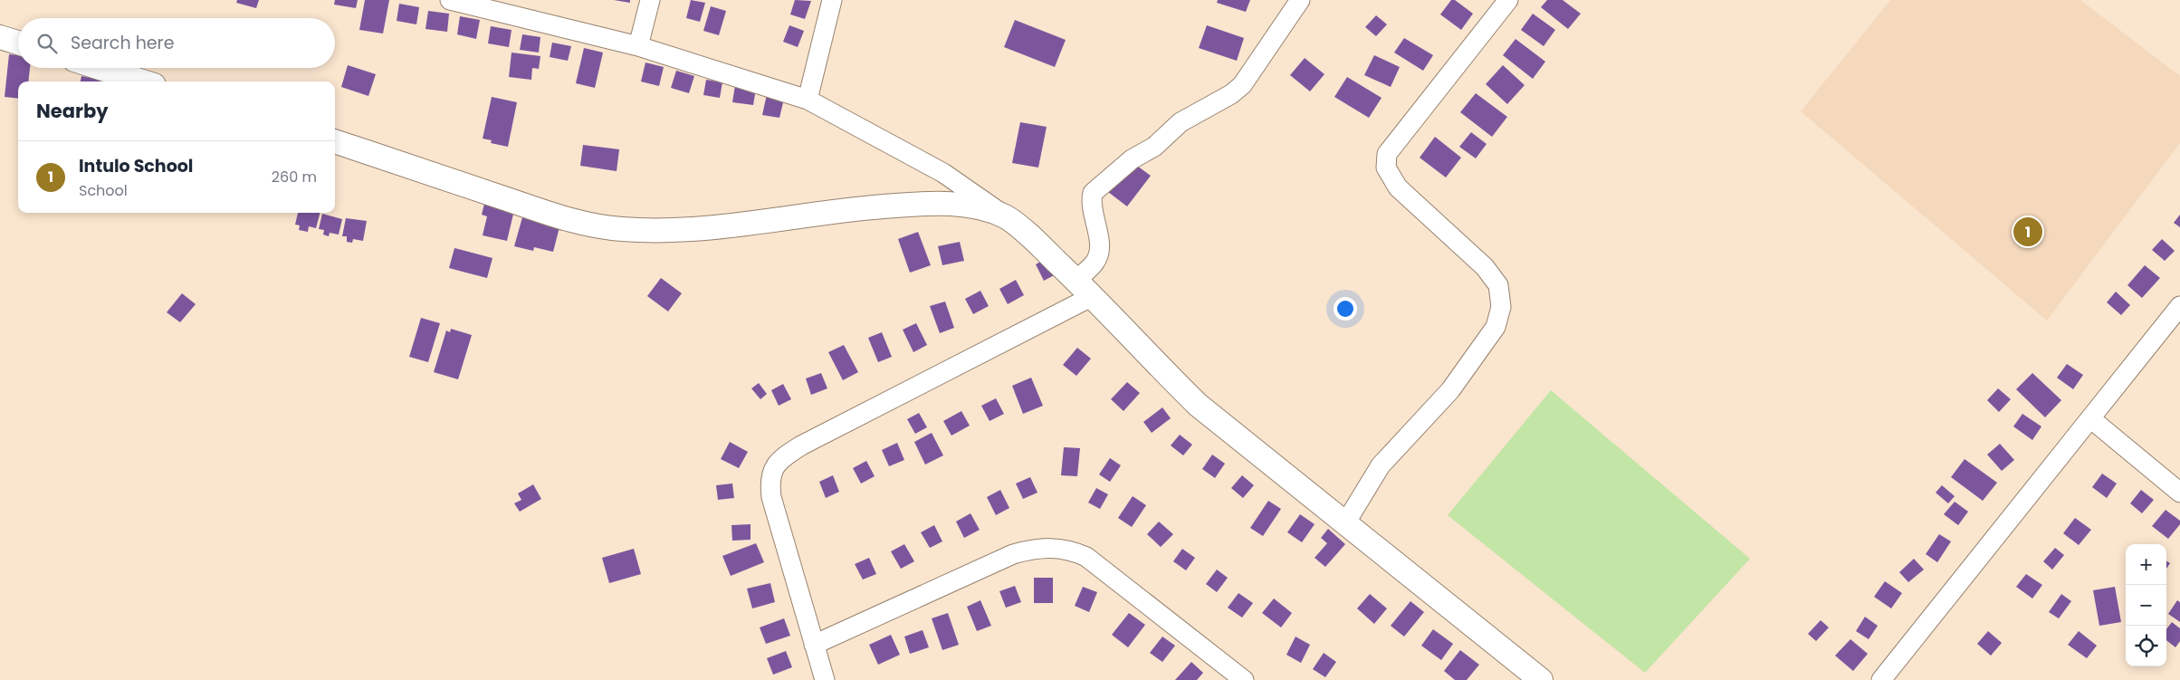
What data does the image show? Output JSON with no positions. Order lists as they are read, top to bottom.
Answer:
{
  "page": {
    "search": "Search here",
    "heading": "Nearby",
    "list": [
      {
        "mark": "1",
        "name": "Intulo School",
        "note": "School",
        "value": "260 m"
      }
    ],
    "pins": "1",
    "map_buttons": ["+", "−"]
  }
}
